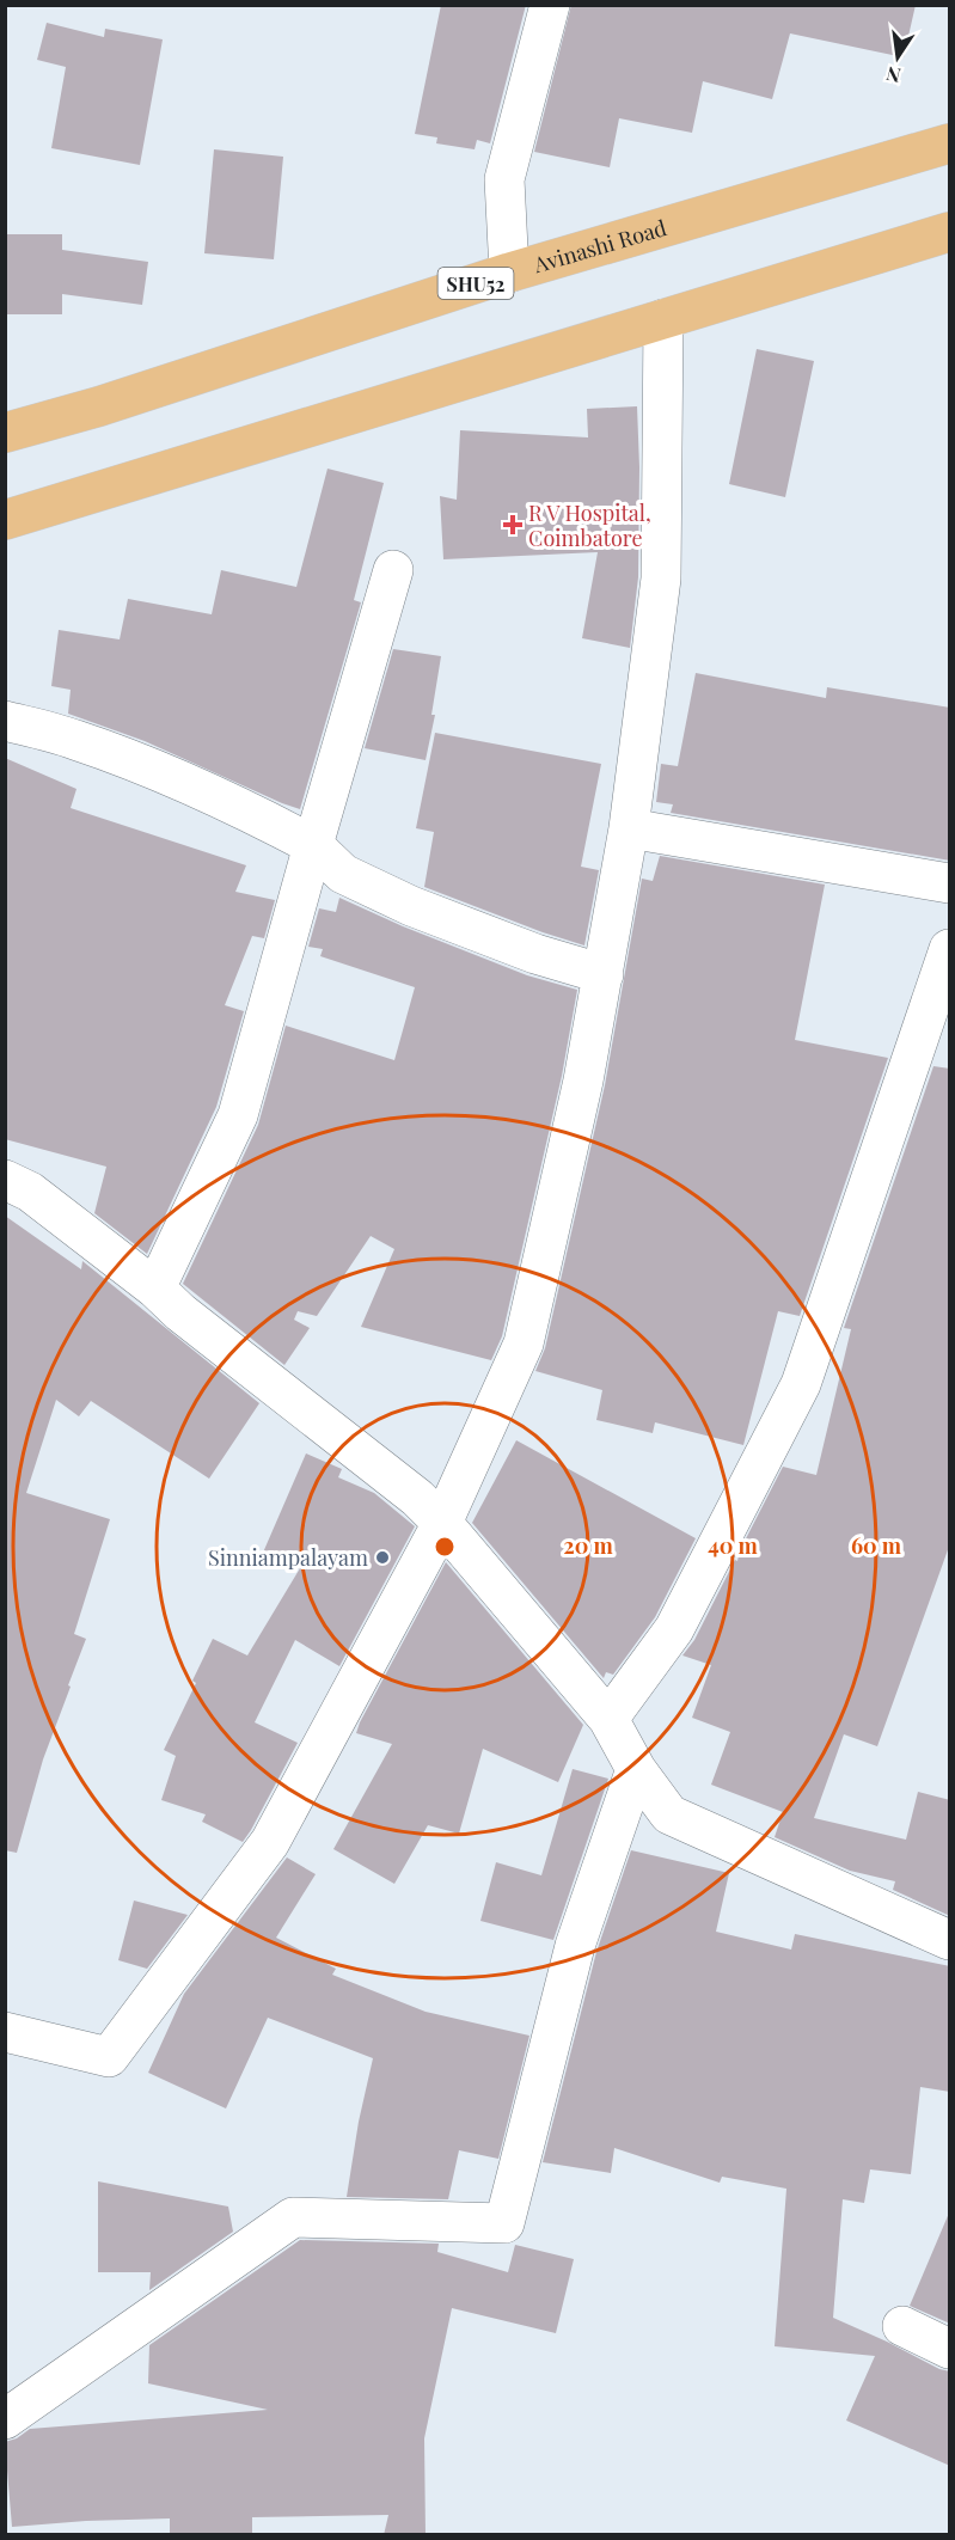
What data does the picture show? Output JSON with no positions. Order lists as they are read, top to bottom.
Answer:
{
  "streets": {
    "main road": ["Avinashi Road", "SHU52"]
  },
  "places": {
    "health": ["R V Hospital, Coimbatore"],
    "other": ["Sinniampalayam"]
  },
  "north": "bottom",
  "rings": ["20 m", "40 m", "60 m"]
}
